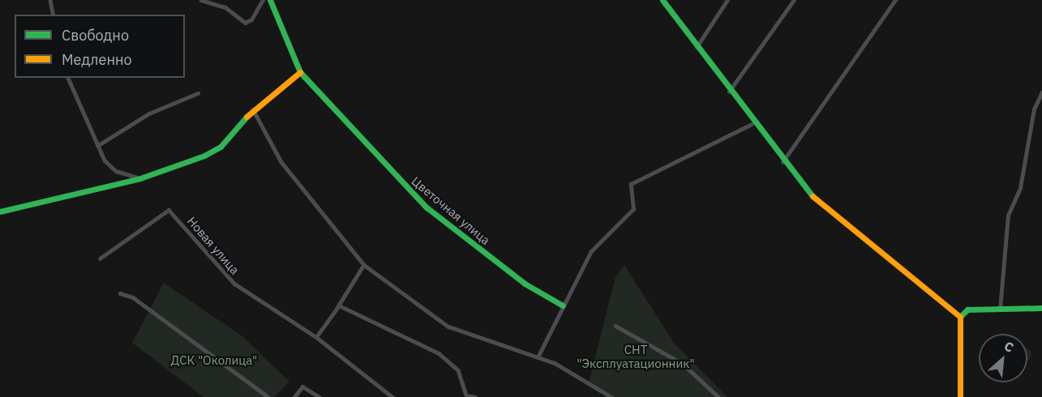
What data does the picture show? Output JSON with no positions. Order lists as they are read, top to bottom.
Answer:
{
  "streets": {
    "street": ["Цветочная улица", "Новая улица"]
  },
  "parks": ["СНТ \"Эксплуатационник\"", "ДСК \"Околица\""],
  "legend": ["Свободно", "Медленно"],
  "north": "top right"
}
